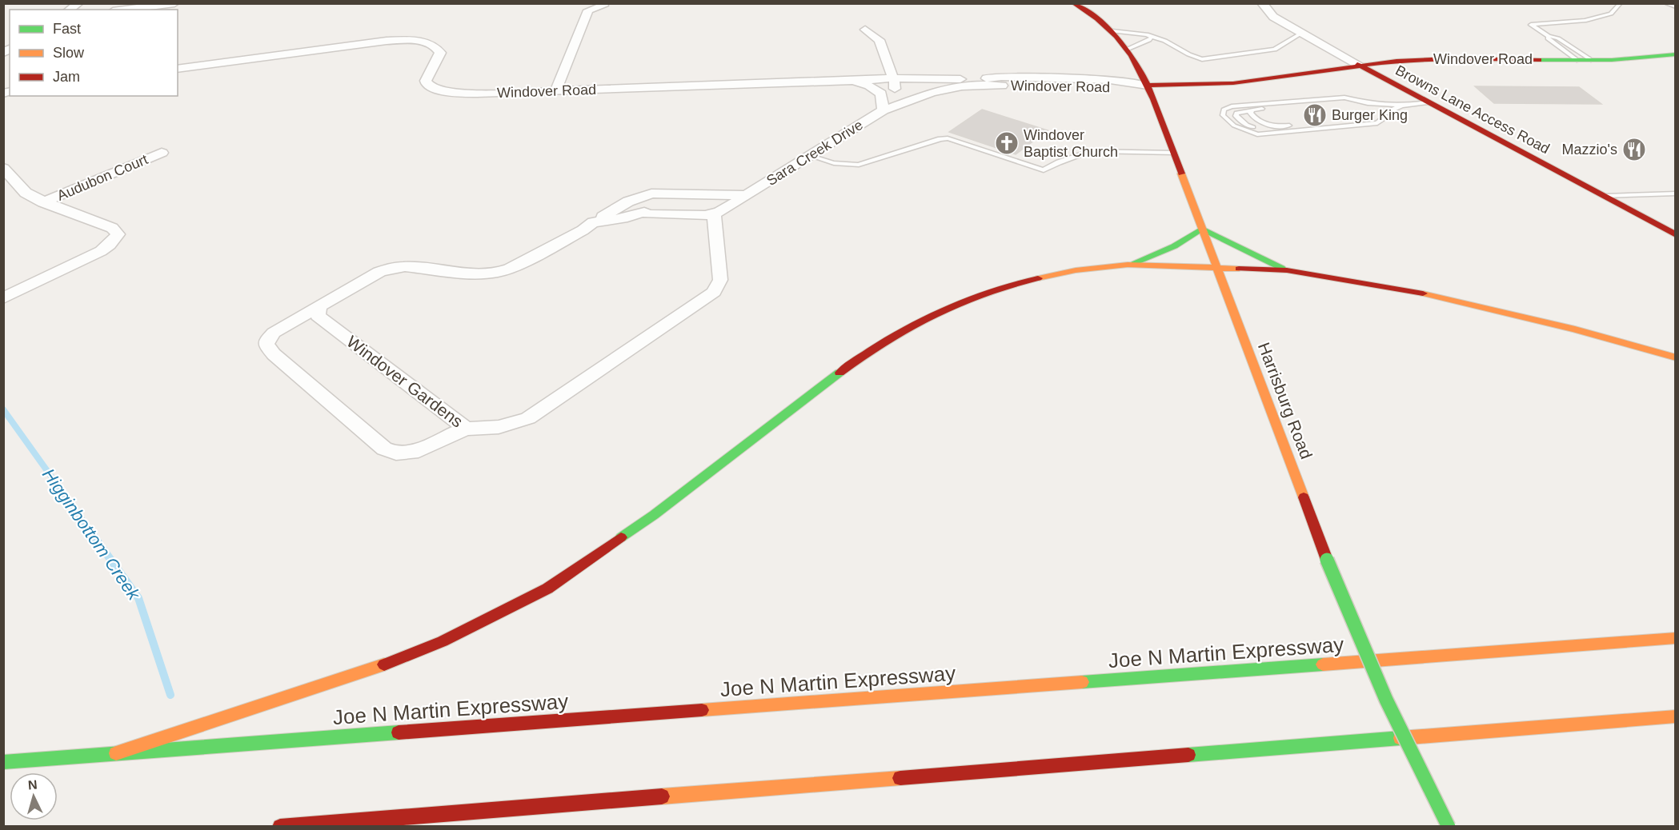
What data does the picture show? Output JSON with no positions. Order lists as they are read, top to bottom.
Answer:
{
  "streets": {
    "main road": [
      "Windover Road",
      "Browns Lane Access Road",
      "Harrisburg Road",
      "Joe N Martin Expressway"
    ],
    "street": ["Sara Creek Drive", "Audubon Court", "Windover Gardens"]
  },
  "crossings": [
    ["Windover Road", "Browns Lane Access Road"],
    ["Windover Road", "Sara Creek Drive"],
    ["Windover Road", "Harrisburg Road"]
  ],
  "water": ["Higginbottom Creek"],
  "places": {
    "restaurant": ["Burger King", "Mazzio's"],
    "church": ["Windover Baptist Church"]
  },
  "legend": ["Fast", "Slow", "Jam"],
  "north": "top"
}
